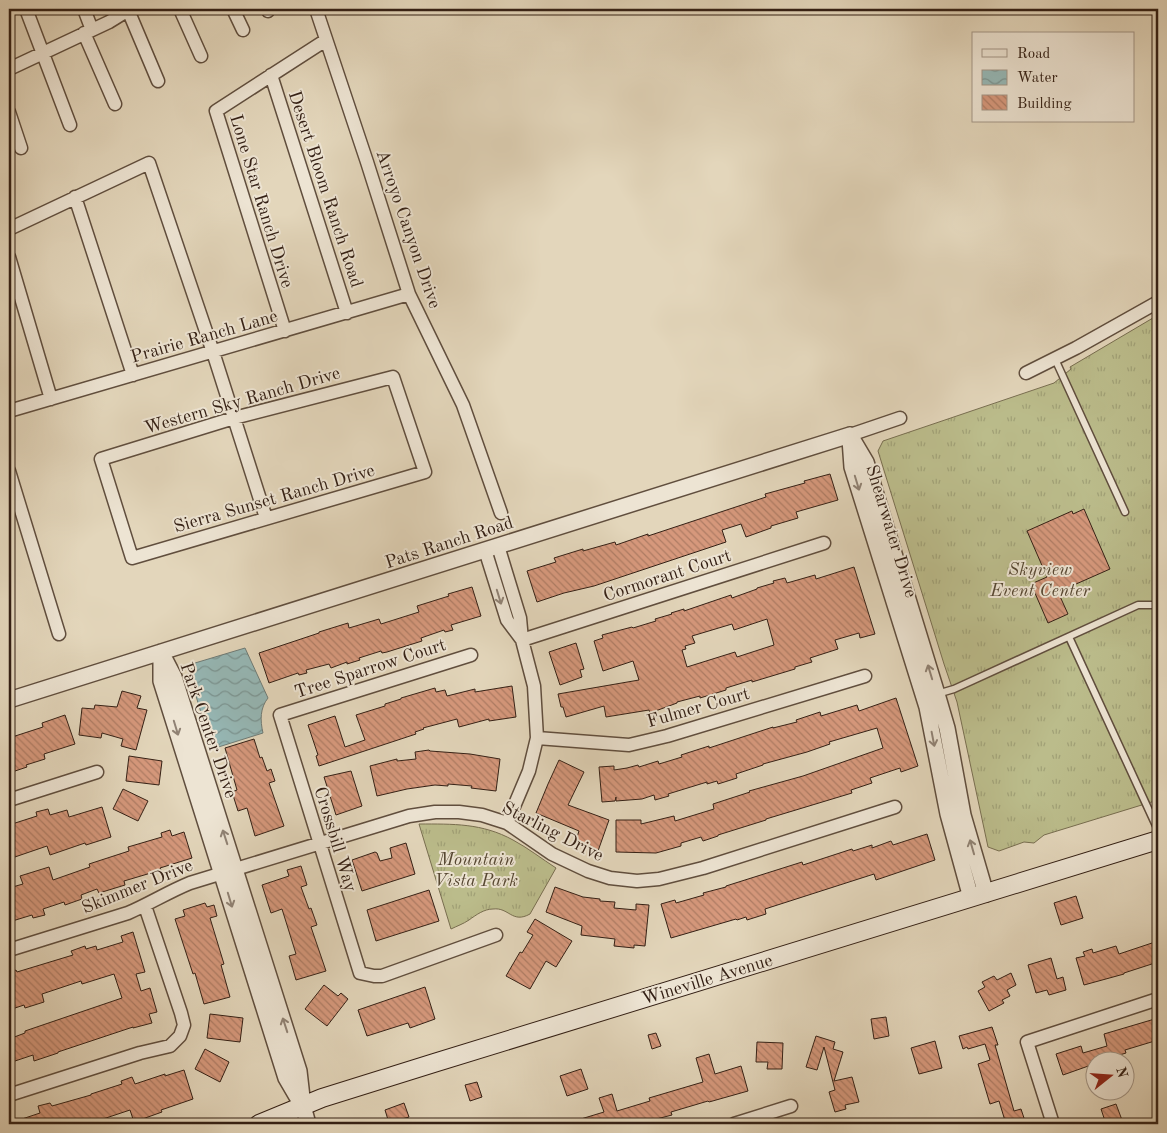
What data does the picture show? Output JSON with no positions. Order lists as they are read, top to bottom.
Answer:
{
  "streets": {
    "main road": ["Wineville Avenue"],
    "street": [
      "Desert Bloom Ranch Road",
      "Lone Star Ranch Drive",
      "Arroyo Canyon Drive",
      "Prairie Ranch Lane",
      "Western Sky Ranch Drive",
      "Sierra Sunset Ranch Drive",
      "Shearwater Drive",
      "Pats Ranch Road",
      "Cormorant Court",
      "Tree Sparrow Court",
      "Fulmer Court",
      "Park Center Drive",
      "Starling Drive",
      "Crossbill Way",
      "Skimmer Drive"
    ]
  },
  "crossings": [
    ["Desert Bloom Ranch Road", "Lone Star Ranch Drive"],
    ["Desert Bloom Ranch Road", "Prairie Ranch Lane"],
    ["Lone Star Ranch Drive", "Prairie Ranch Lane"],
    ["Arroyo Canyon Drive", "Prairie Ranch Lane"],
    ["Western Sky Ranch Drive", "Sierra Sunset Ranch Drive"],
    ["Shearwater Drive", "Pats Ranch Road"],
    ["Shearwater Drive", "Wineville Avenue"],
    ["Pats Ranch Road", "Park Center Drive"],
    ["Tree Sparrow Court", "Crossbill Way"],
    ["Park Center Drive", "Starling Drive"],
    ["Park Center Drive", "Skimmer Drive"],
    ["Park Center Drive", "Wineville Avenue"],
    ["Starling Drive", "Crossbill Way"],
    ["Starling Drive", "Skimmer Drive"]
  ],
  "parks": ["Skyview Event Center", "Mountain Vista Park"],
  "legend": ["Road", "Water", "Building"],
  "north": "right"
}
